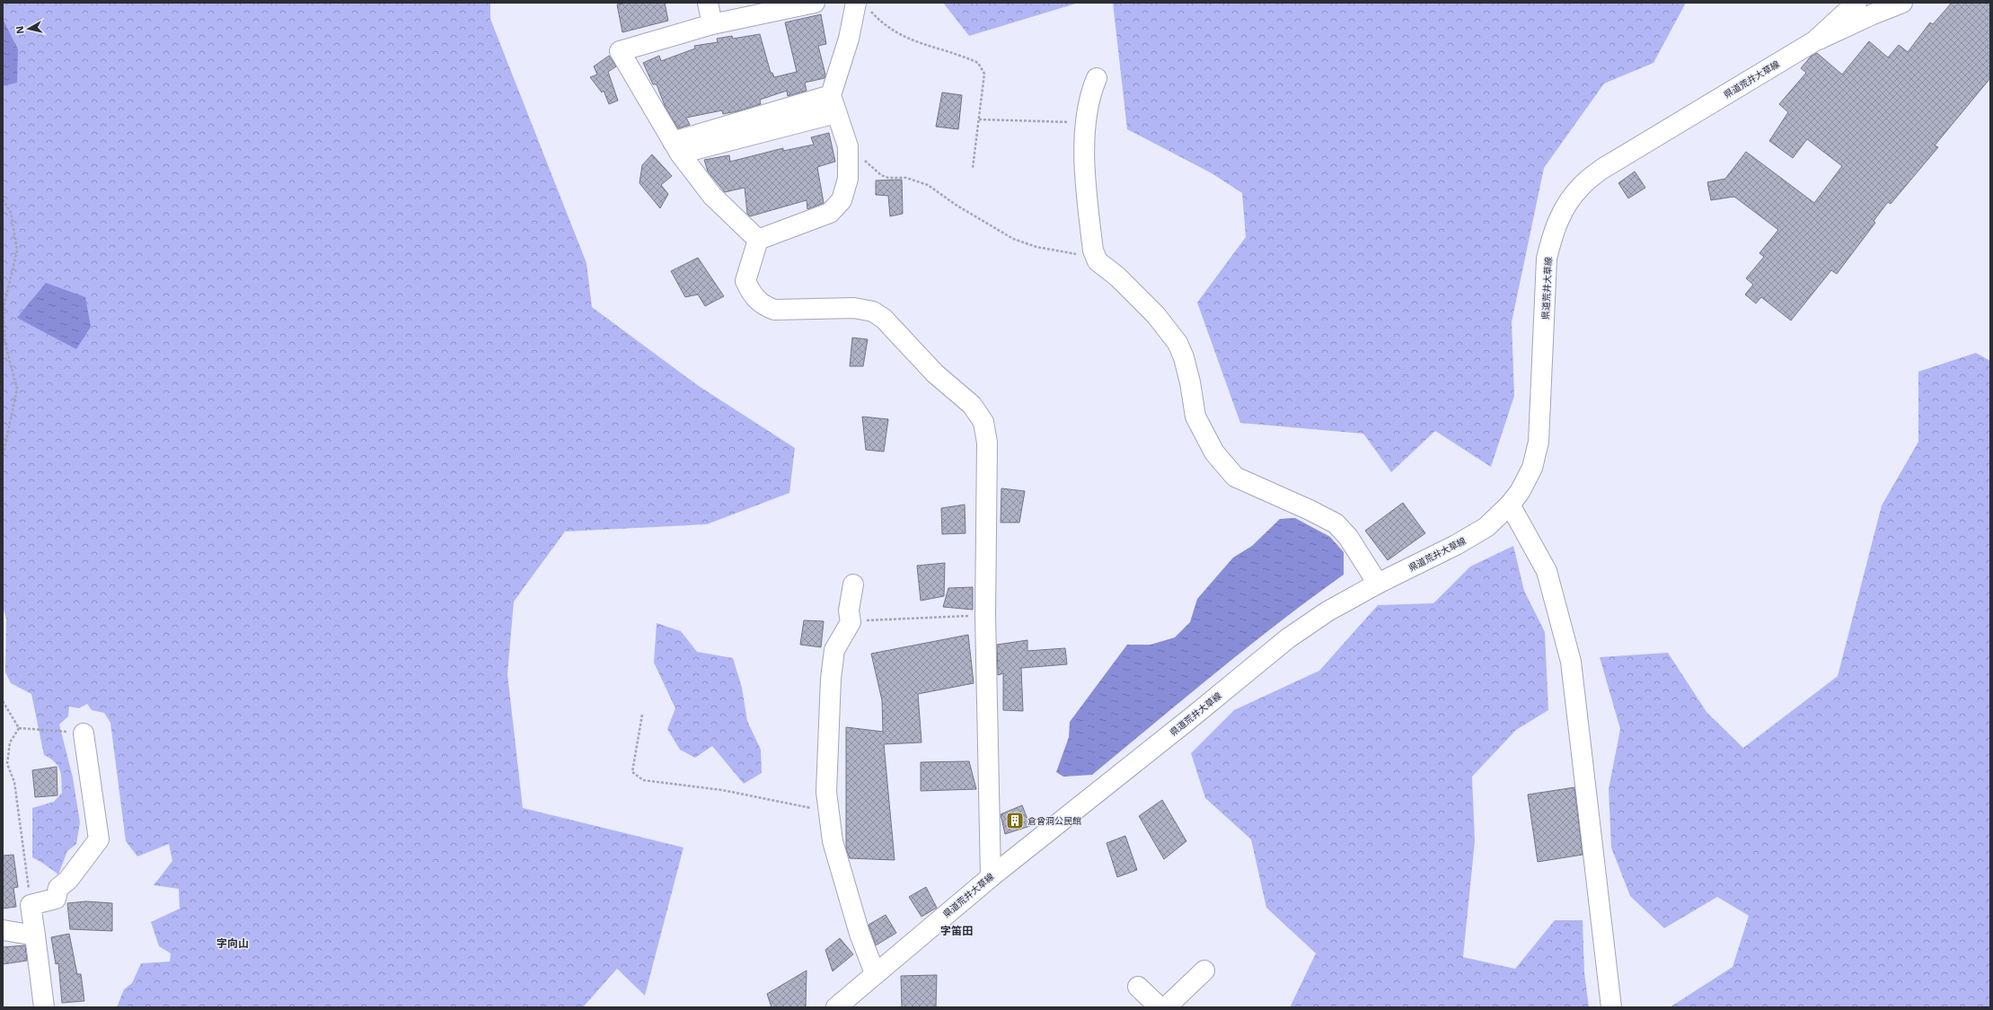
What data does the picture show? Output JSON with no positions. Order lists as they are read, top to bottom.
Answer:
{
  "streets": {
    "street": ["県道荒井大草線"]
  },
  "districts": ["字笛田", "字向山"],
  "places": {
    "building": ["倉曾洞公民館"]
  },
  "north": "left"
}
